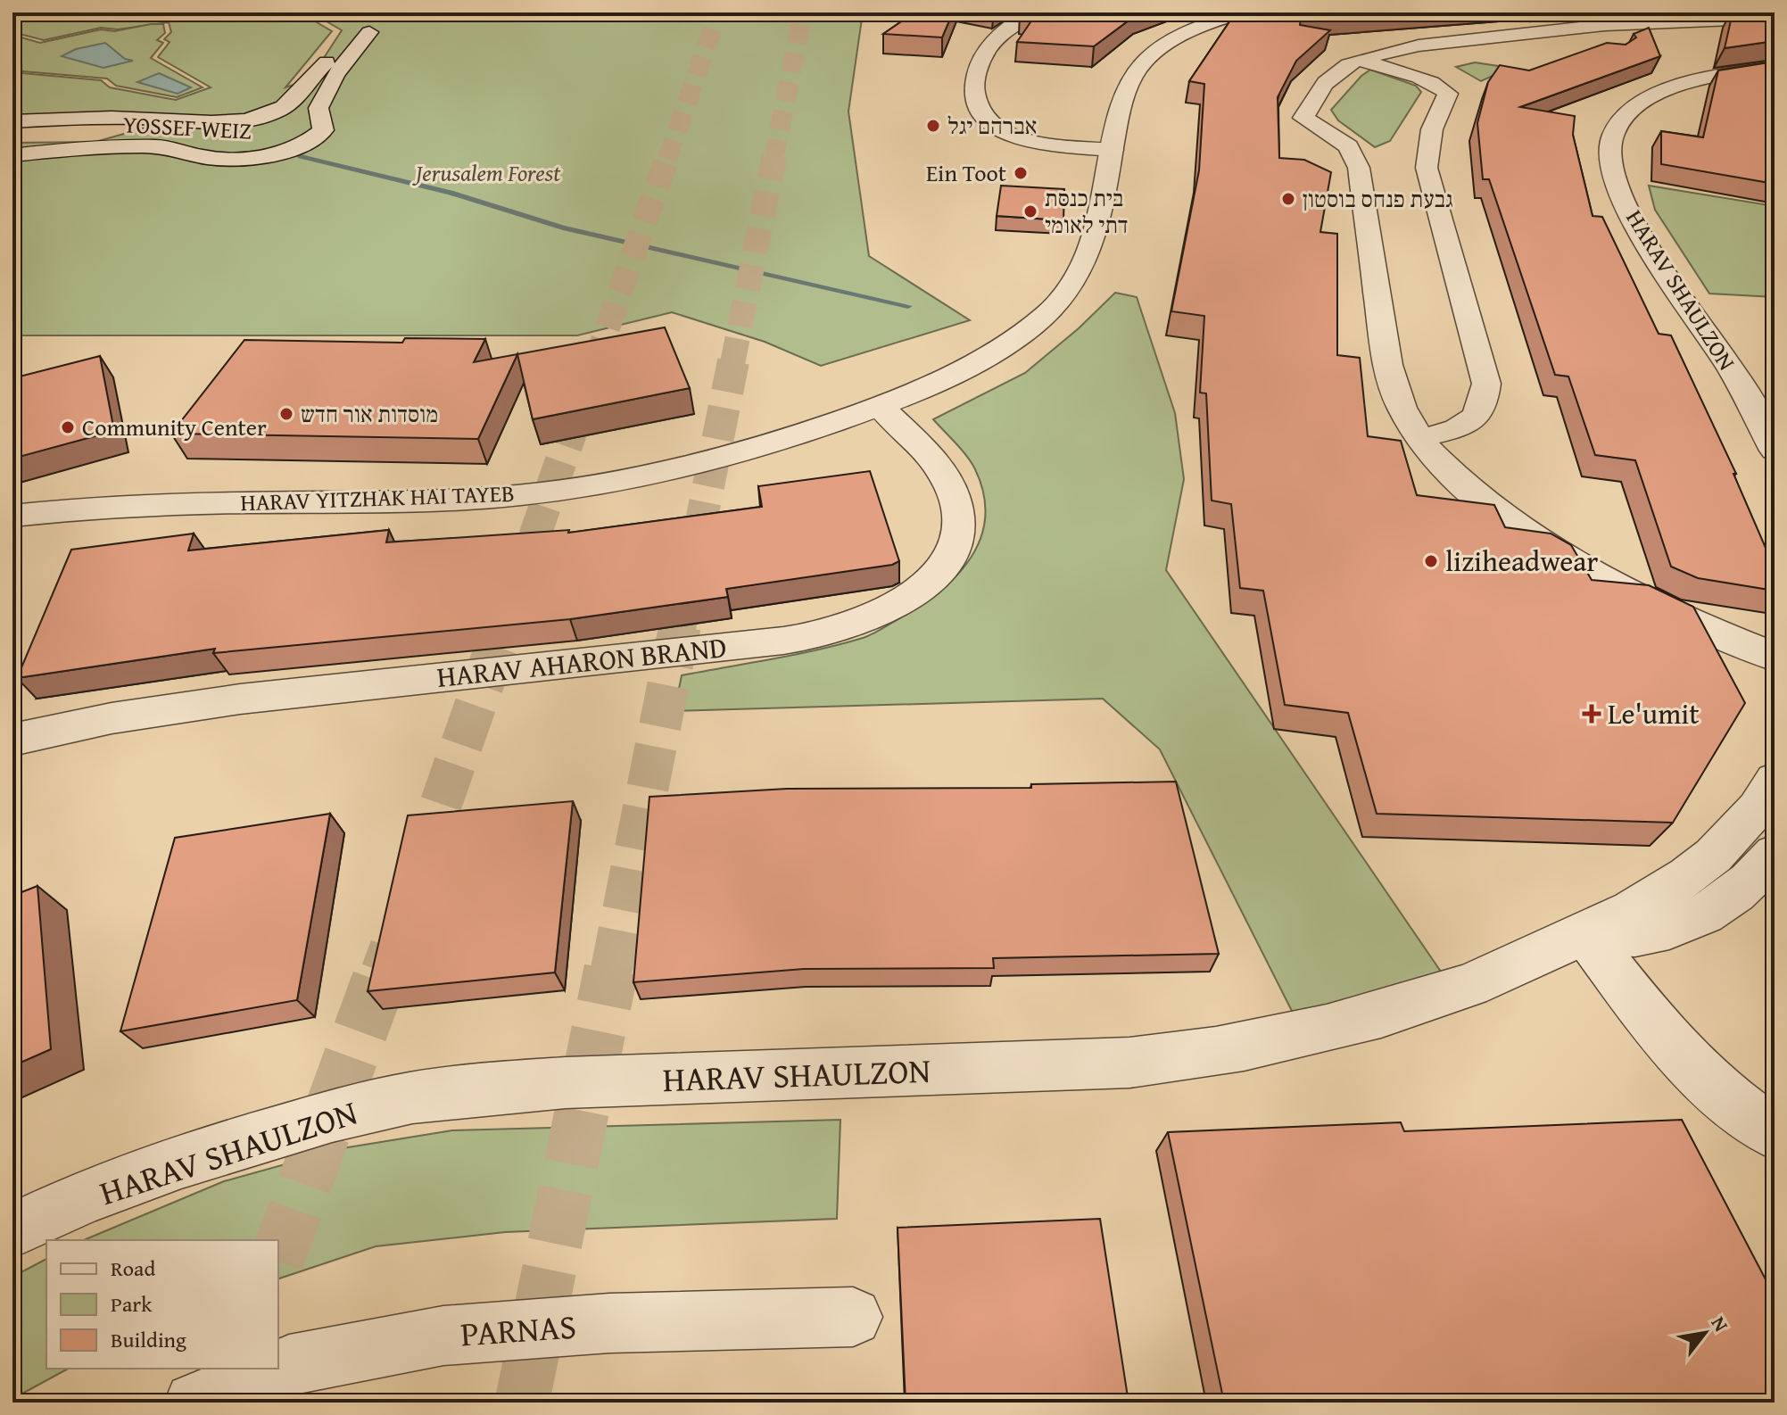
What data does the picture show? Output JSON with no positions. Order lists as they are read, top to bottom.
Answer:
{
  "streets": {
    "street": [
      "YOSSEF WEIZ",
      "HARAV SHAULZON",
      "HARAV YITZHAK HAI TAYEB",
      "HARAV AHARON BRAND",
      "PARNAS"
    ]
  },
  "crossings": [
    ["HARAV YITZHAK HAI TAYEB", "HARAV AHARON BRAND"]
  ],
  "parks": ["Jerusalem Forest"],
  "places": {
    "other": [
      "אברהם יגל",
      "Ein Toot",
      "גבעת פנחס בוסטון",
      "בית כנסת דתי לאומי",
      "מוסדות אור חדש",
      "Community Center",
      "liziheadwear"
    ],
    "health": ["Le'umit"]
  },
  "legend": ["Road", "Park", "Building"],
  "north": "top right"
}
